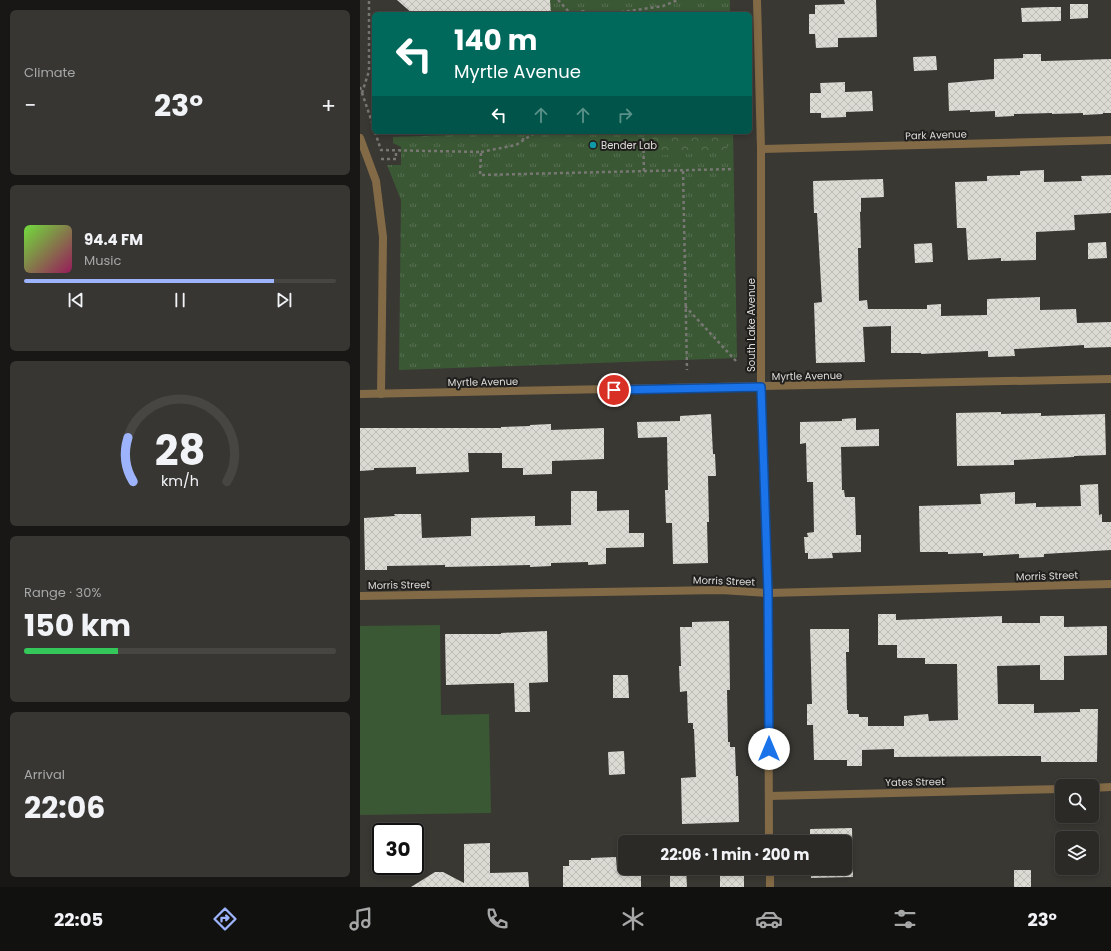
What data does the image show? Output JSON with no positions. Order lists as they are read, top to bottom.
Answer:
{
  "streets": {
    "street": [
      "Park Avenue",
      "South Lake Avenue",
      "Myrtle Avenue",
      "Morris Street",
      "Yates Street"
    ]
  },
  "crossings": [
    ["Park Avenue", "South Lake Avenue"],
    ["South Lake Avenue", "Myrtle Avenue"],
    ["South Lake Avenue", "Morris Street"],
    ["South Lake Avenue", "Yates Street"]
  ],
  "places": ["Bender Lab"],
  "page": {
    "tile": [
      "Climate",
      ["Range · 30%", "150 km"],
      ["Arrival", "22:06"]
    ],
    "turn": ["140 m", "Myrtle Avenue"],
    "heat": ["−", "23°", "+"],
    "song": ["94.4 FM", "Music"],
    "limit": "30",
    "trip": "22:06 · 1 min · 200 m",
    "tabs": ["22:05", "23°"],
    "gauge": ["28", "km/h"]
  }
}
